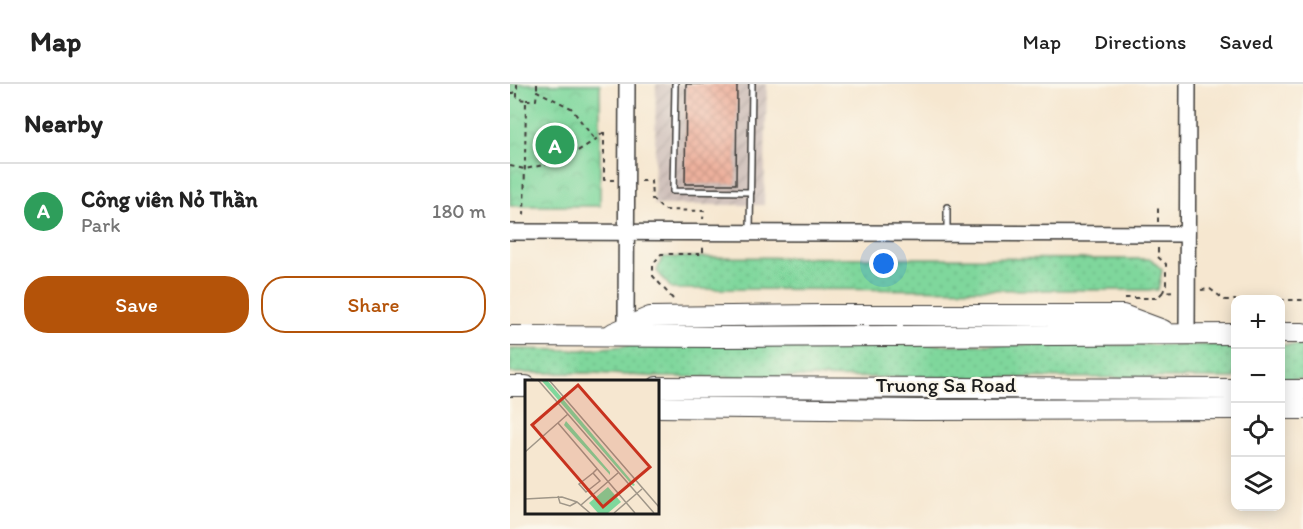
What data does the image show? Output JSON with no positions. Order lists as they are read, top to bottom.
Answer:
{
  "streets": {
    "highway": ["Truong Sa Road"]
  },
  "page": {
    "header": "Map",
    "nav": ["Map", "Directions", "Saved"],
    "heading": "Nearby",
    "pins": "A",
    "list": [
      {
        "mark": "A",
        "name": "Công viên Nỏ Thần",
        "note": "Park",
        "value": "180 m"
      }
    ],
    "buttons": ["Save", "Share"],
    "map_buttons": ["+", "−"]
  }
}
